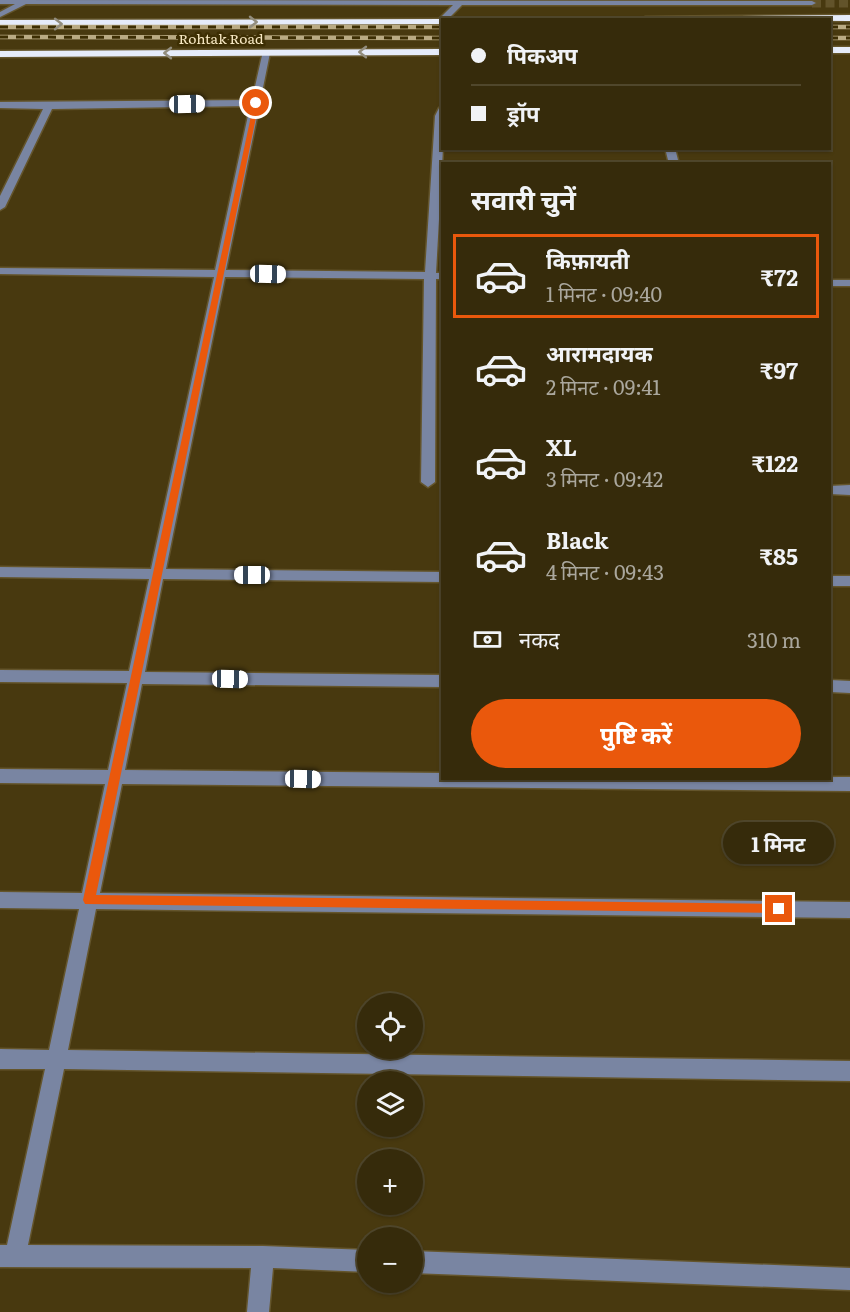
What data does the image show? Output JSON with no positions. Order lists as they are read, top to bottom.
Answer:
{
  "streets": {
    "highway": ["Rohtak Road"]
  },
  "page": {
    "banner": ["पिकअप", "ड्रॉप"],
    "heading": "सवारी चुनें",
    "list": [
      {
        "name": "किफ़ायती",
        "note": "1 मिनट · 09:40",
        "value": "₹72"
      },
      {
        "name": "आरामदायक",
        "note": "2 मिनट · 09:41",
        "value": "₹97"
      },
      {
        "name": "XL",
        "note": "3 मिनट · 09:42",
        "value": "₹122"
      },
      {
        "name": "Black",
        "note": "4 मिनट · 09:43",
        "value": "₹85"
      }
    ],
    "pay": ["नकद", "310 m"],
    "buttons": "पुष्टि करें",
    "bubble": "1 मिनट",
    "map_buttons": ["+", "−"]
  }
}
